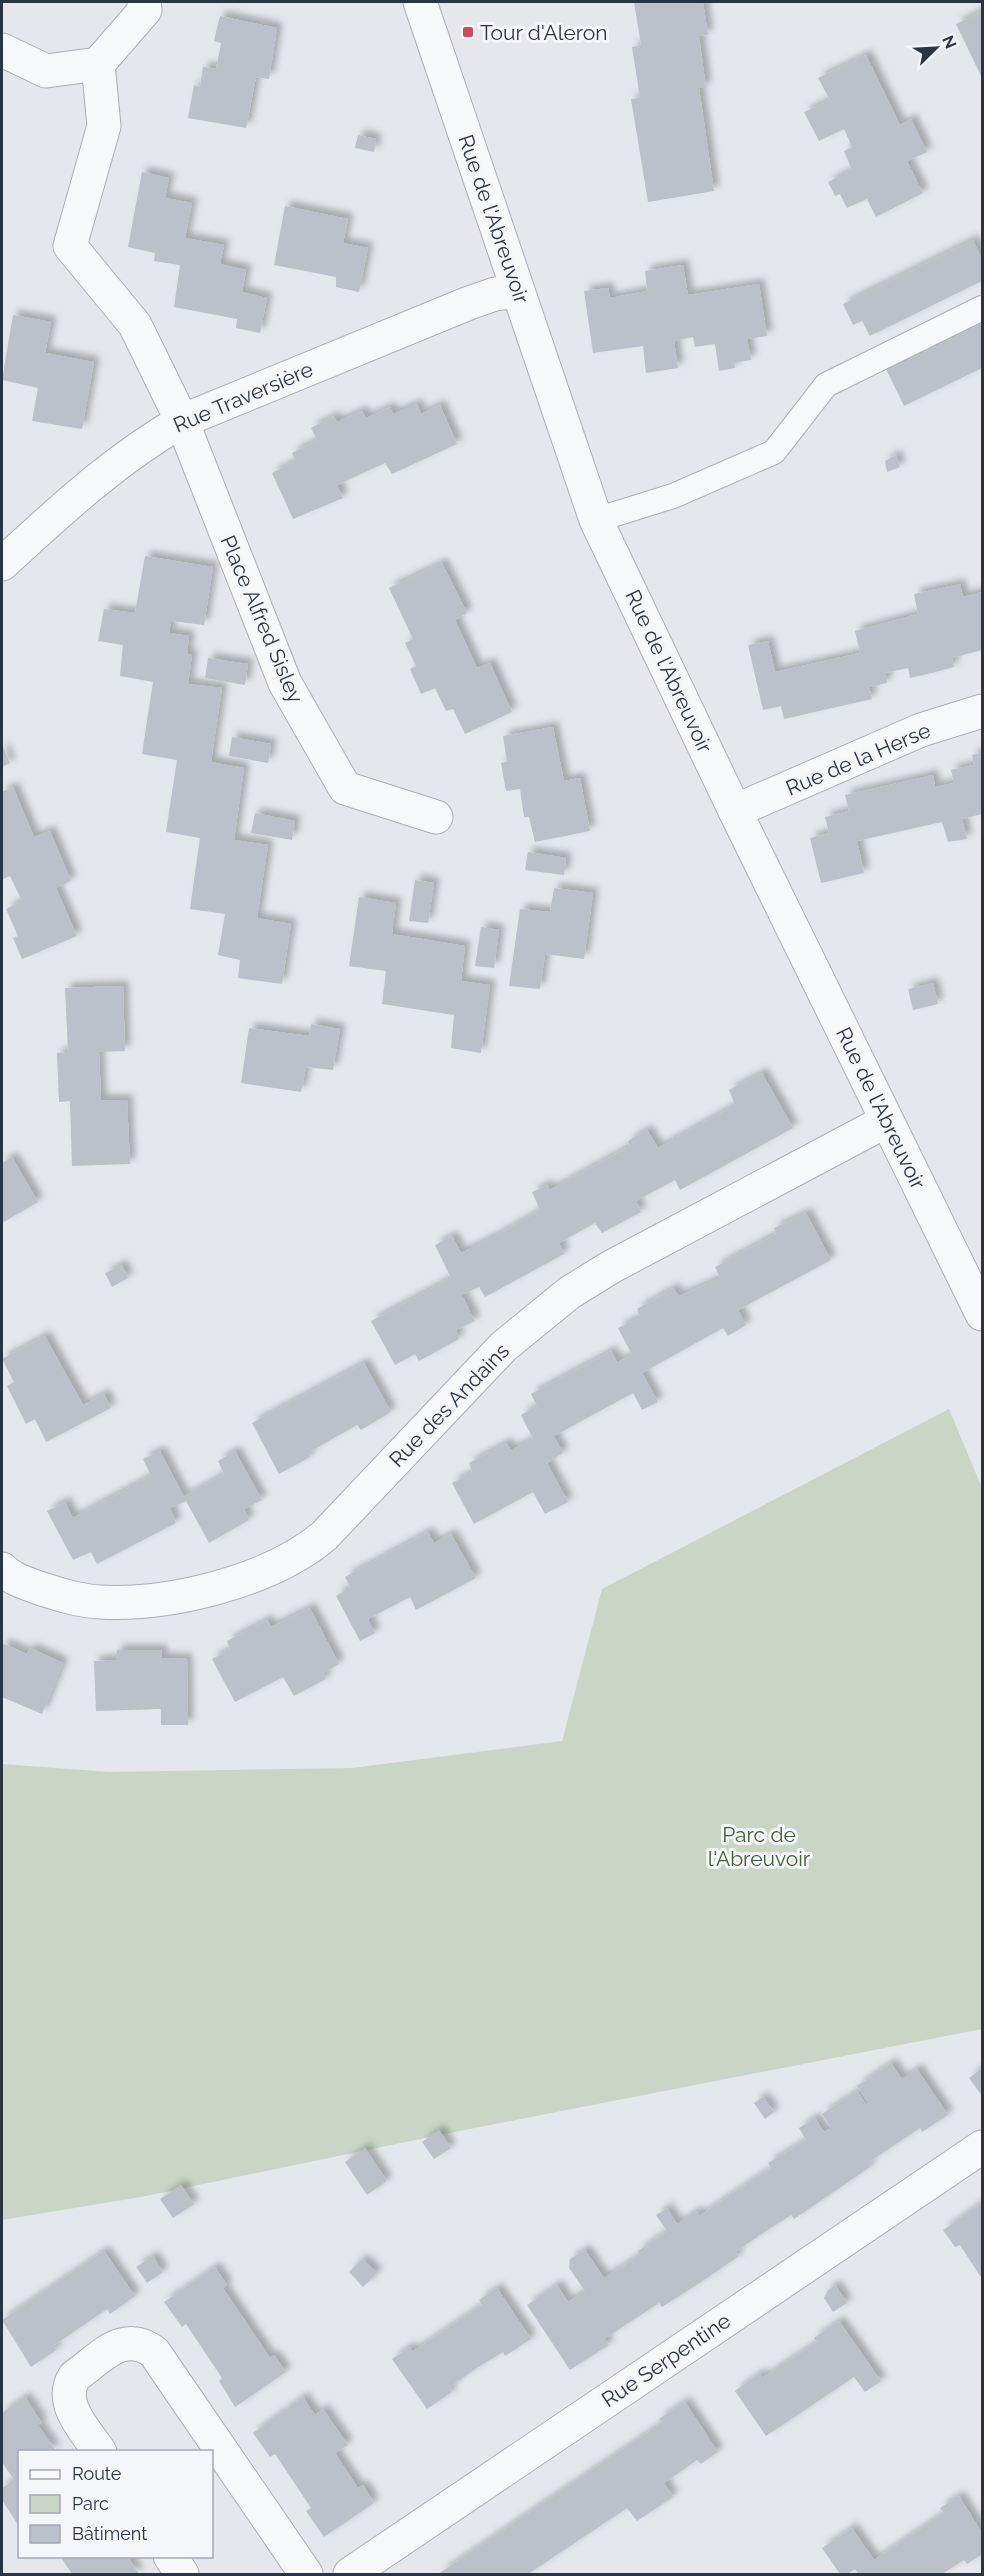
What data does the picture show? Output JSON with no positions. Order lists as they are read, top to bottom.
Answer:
{
  "streets": {
    "street": [
      "Rue de l'Abreuvoir",
      "Rue Traversière",
      "Place Alfred Sisley",
      "Rue de la Herse",
      "Rue des Andains",
      "Rue Serpentine"
    ]
  },
  "crossings": [
    ["Rue de l'Abreuvoir", "Rue Traversière"],
    ["Rue de l'Abreuvoir", "Rue de la Herse"],
    ["Rue de l'Abreuvoir", "Rue des Andains"],
    ["Rue Traversière", "Place Alfred Sisley"]
  ],
  "parks": ["Parc de l'Abreuvoir"],
  "places": {
    "transit": ["Tour d'Aleron"]
  },
  "legend": ["Route", "Parc", "Bâtiment"],
  "north": "top right"
}
